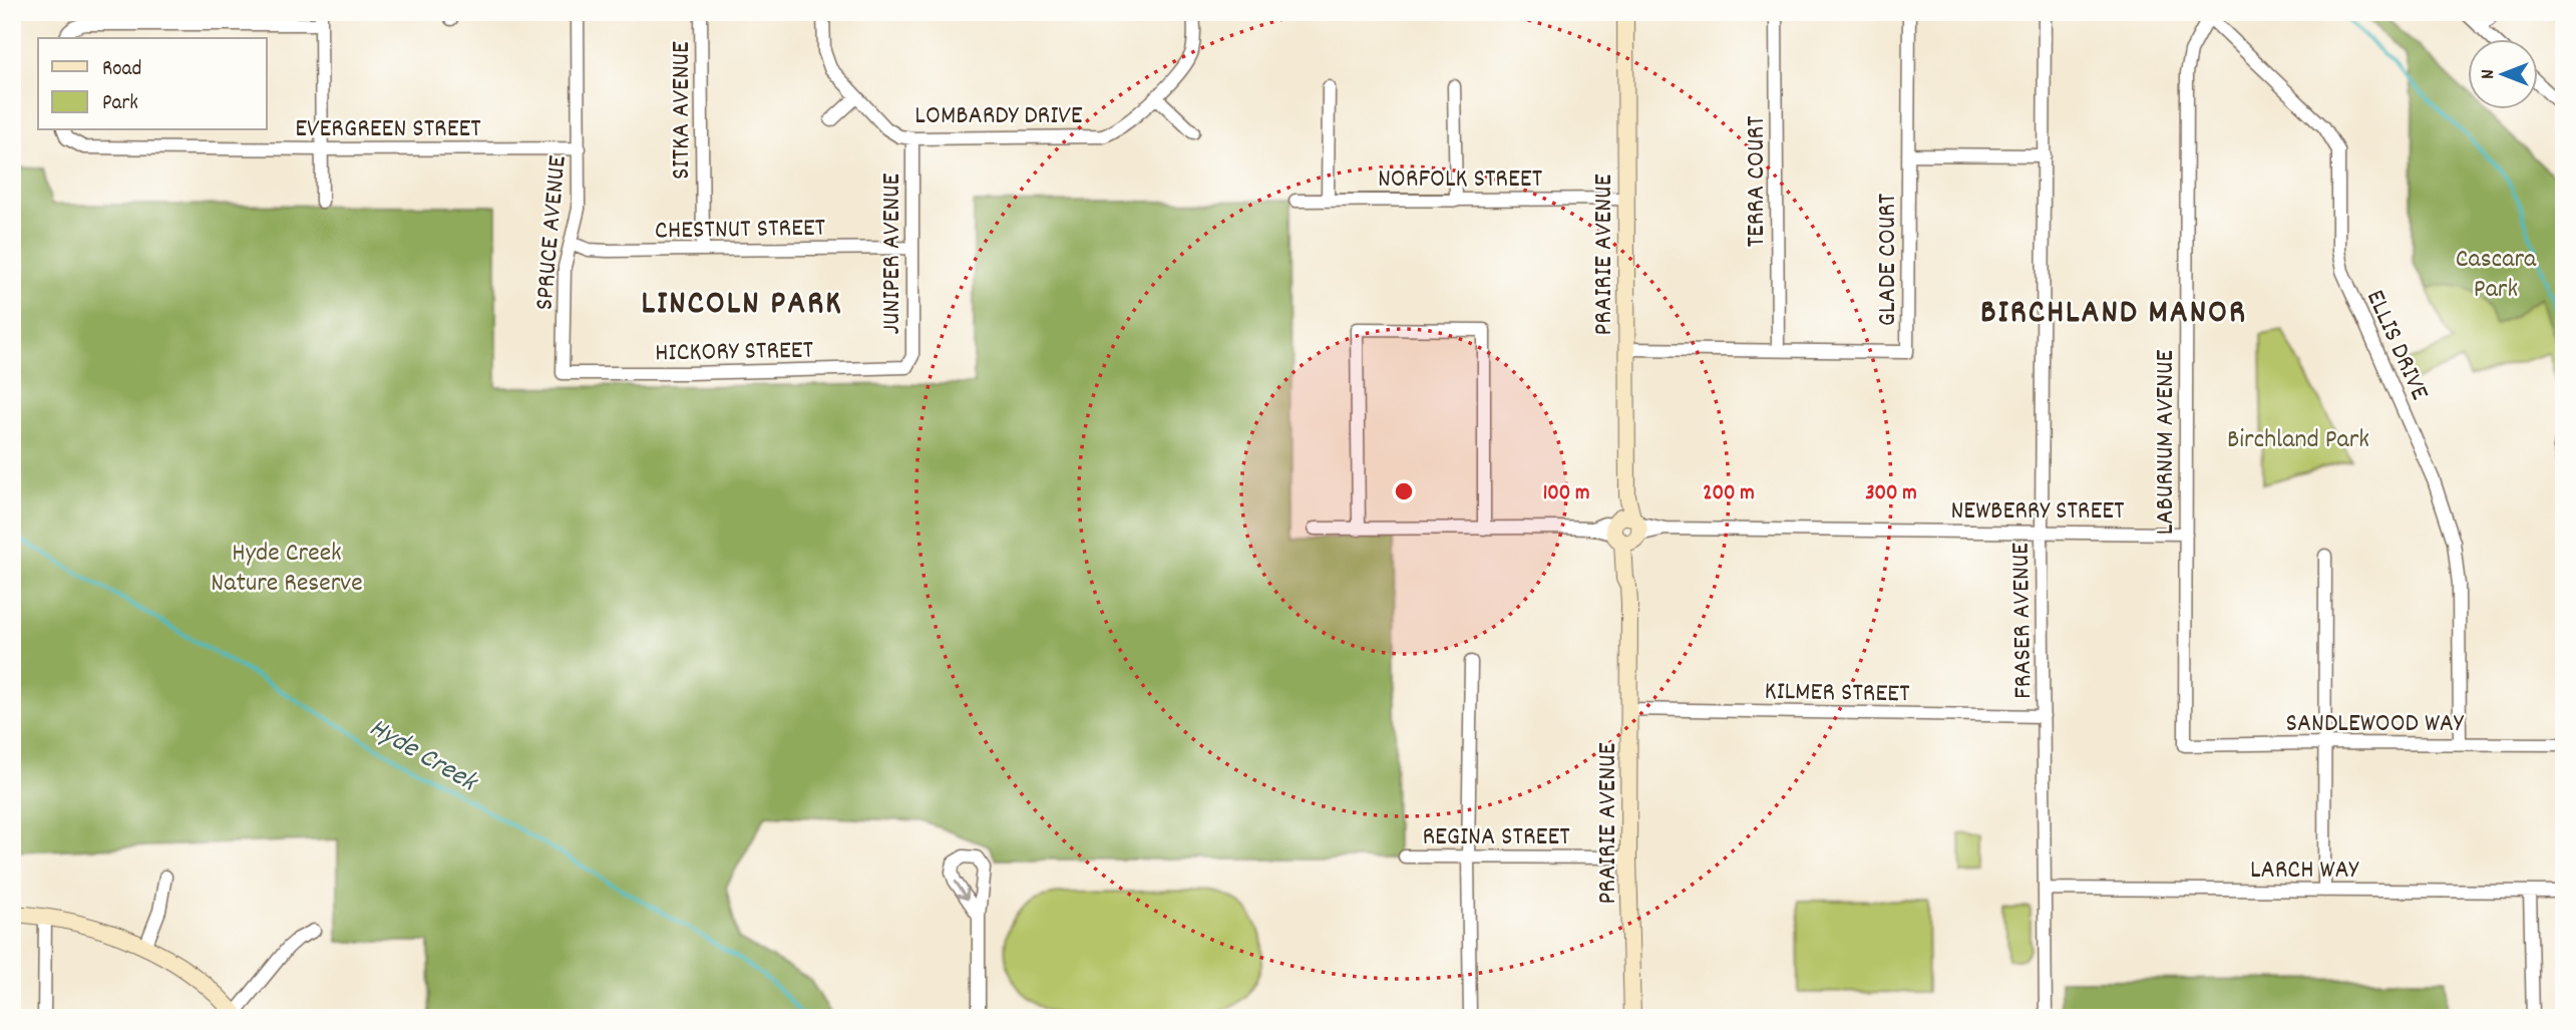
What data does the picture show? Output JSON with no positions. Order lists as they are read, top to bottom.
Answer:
{
  "streets": {
    "main road": ["PRAIRIE AVENUE"],
    "street": [
      "SITKA AVENUE",
      "LOMBARDY DRIVE",
      "EVERGREEN STREET",
      "NORFOLK STREET",
      "TERRA COURT",
      "CHESTNUT STREET",
      "SPRUCE AVENUE",
      "JUNIPER AVENUE",
      "GLADE COURT",
      "ELLIS DRIVE",
      "HICKORY STREET",
      "LABURNUM AVENUE",
      "NEWBERRY STREET",
      "FRASER AVENUE",
      "KILMER STREET",
      "SANDLEWOOD WAY",
      "REGINA STREET",
      "LARCH WAY"
    ]
  },
  "crossings": [
    ["SITKA AVENUE", "CHESTNUT STREET"],
    ["LOMBARDY DRIVE", "JUNIPER AVENUE"],
    ["EVERGREEN STREET", "SPRUCE AVENUE"],
    ["NORFOLK STREET", "PRAIRIE AVENUE"],
    ["TERRA COURT", "GLADE COURT"],
    ["CHESTNUT STREET", "SPRUCE AVENUE"],
    ["CHESTNUT STREET", "JUNIPER AVENUE"],
    ["SPRUCE AVENUE", "HICKORY STREET"],
    ["JUNIPER AVENUE", "HICKORY STREET"],
    ["PRAIRIE AVENUE", "GLADE COURT"],
    ["PRAIRIE AVENUE", "NEWBERRY STREET"],
    ["PRAIRIE AVENUE", "KILMER STREET"],
    ["PRAIRIE AVENUE", "REGINA STREET"],
    ["ELLIS DRIVE", "LABURNUM AVENUE"],
    ["ELLIS DRIVE", "SANDLEWOOD WAY"],
    ["LABURNUM AVENUE", "NEWBERRY STREET"],
    ["LABURNUM AVENUE", "SANDLEWOOD WAY"],
    ["NEWBERRY STREET", "FRASER AVENUE"],
    ["FRASER AVENUE", "KILMER STREET"],
    ["FRASER AVENUE", "LARCH WAY"]
  ],
  "districts": ["LINCOLN PARK", "BIRCHLAND MANOR"],
  "water": ["Hyde Creek"],
  "parks": ["Cascara Park", "Birchland Park", "Hyde Creek Nature Reserve"],
  "legend": ["Road", "Park"],
  "north": "left",
  "rings": ["100 m", "200 m", "300 m"]
}
